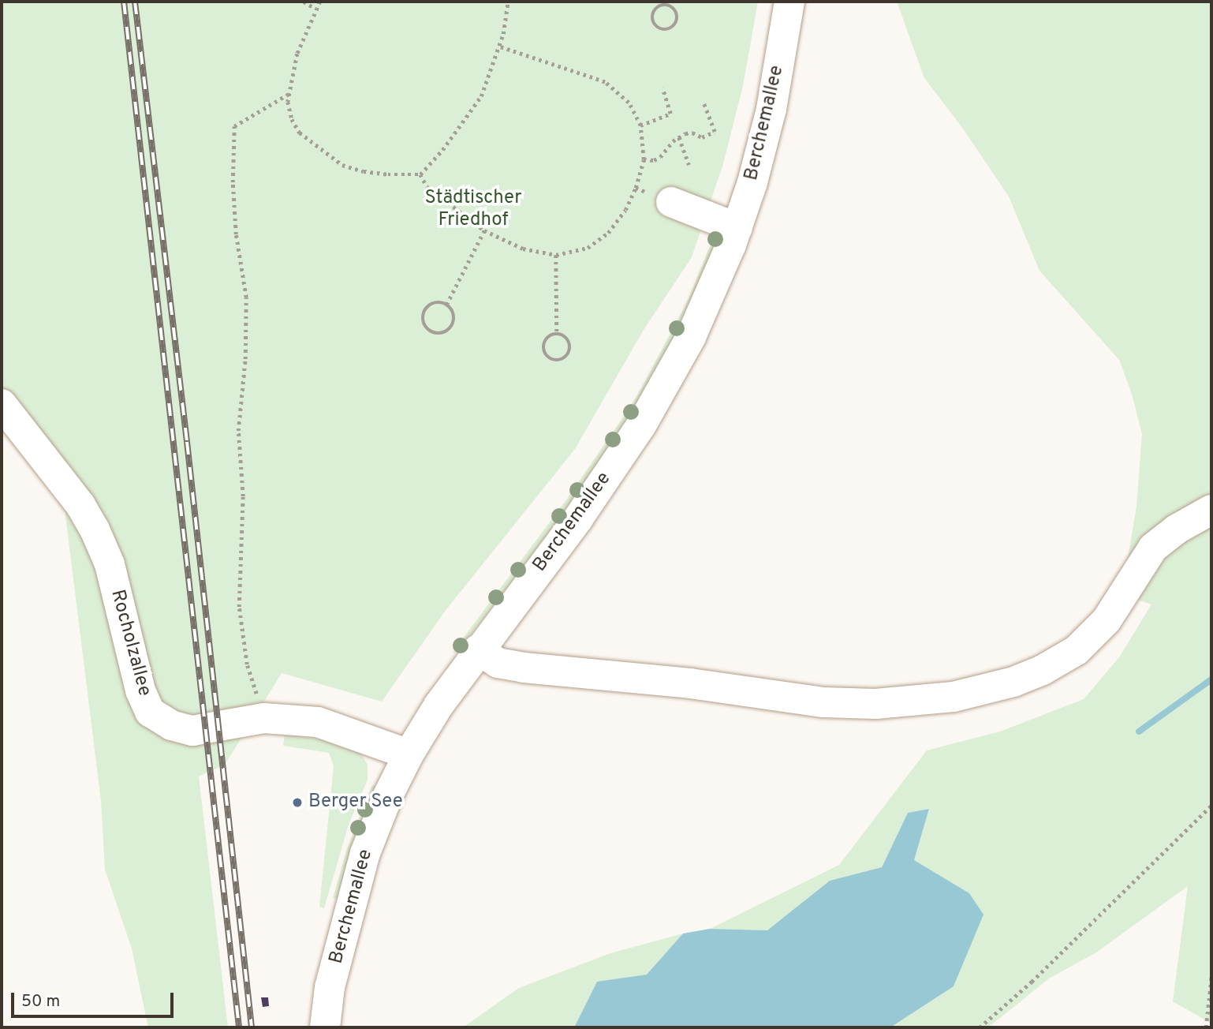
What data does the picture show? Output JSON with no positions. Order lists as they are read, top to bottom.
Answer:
{
  "streets": {
    "street": ["Berchemallee", "Rocholzallee"]
  },
  "crossings": [
    ["Berchemallee", "Rocholzallee"]
  ],
  "parks": ["Städtischer Friedhof"],
  "places": ["Berger See"],
  "scale_bar": "50 m"
}
